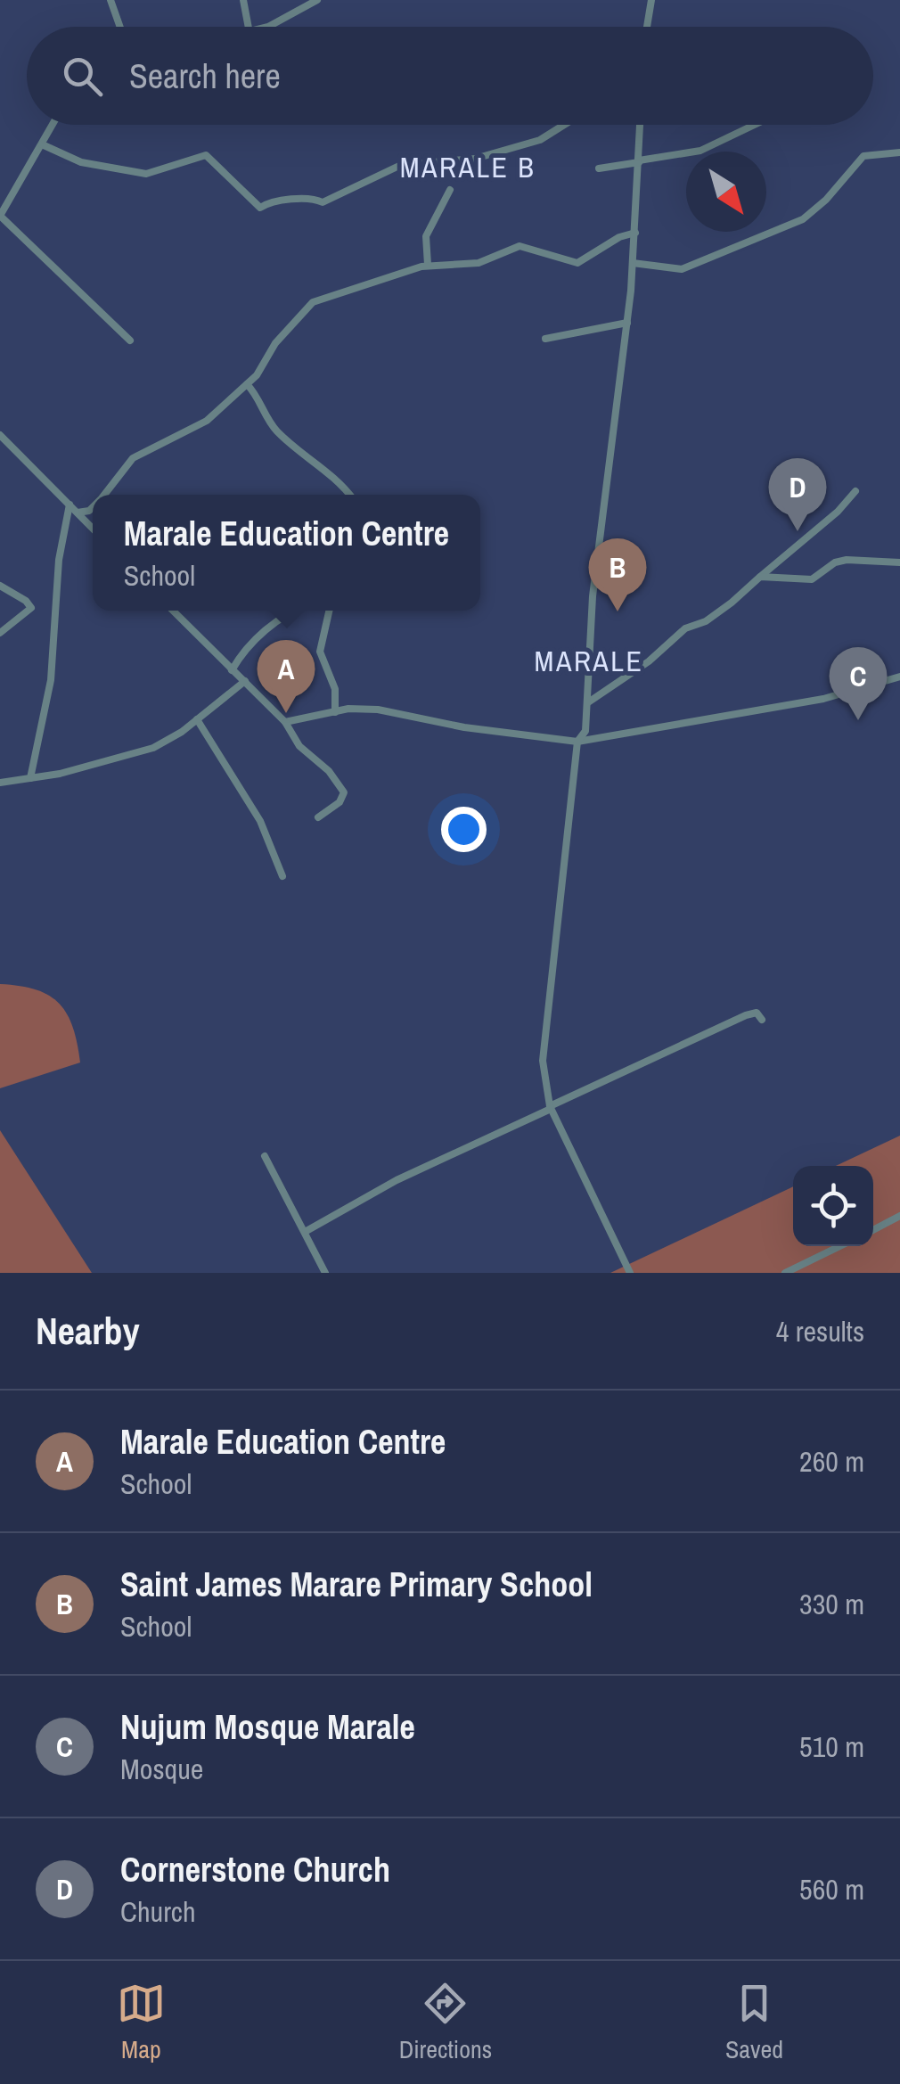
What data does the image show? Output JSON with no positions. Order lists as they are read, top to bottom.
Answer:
{
  "districts": ["MARALE B", "MARALE"],
  "north": "bottom right",
  "page": {
    "search": "Search here",
    "pins": [
      "D",
      "B",
      "A",
      "C"
    ],
    "popup": ["Marale Education Centre", "School"],
    "heading": ["Nearby", "4 results"],
    "list": [
      {
        "mark": "A",
        "name": "Marale Education Centre",
        "note": "School",
        "value": "260 m"
      },
      {
        "mark": "B",
        "name": "Saint James Marare Primary School",
        "note": "School",
        "value": "330 m"
      },
      {
        "mark": "C",
        "name": "Nujum Mosque Marale",
        "note": "Mosque",
        "value": "510 m"
      },
      {
        "mark": "D",
        "name": "Cornerstone Church",
        "note": "Church",
        "value": "560 m"
      }
    ],
    "nav": ["Map", "Directions", "Saved"]
  }
}
